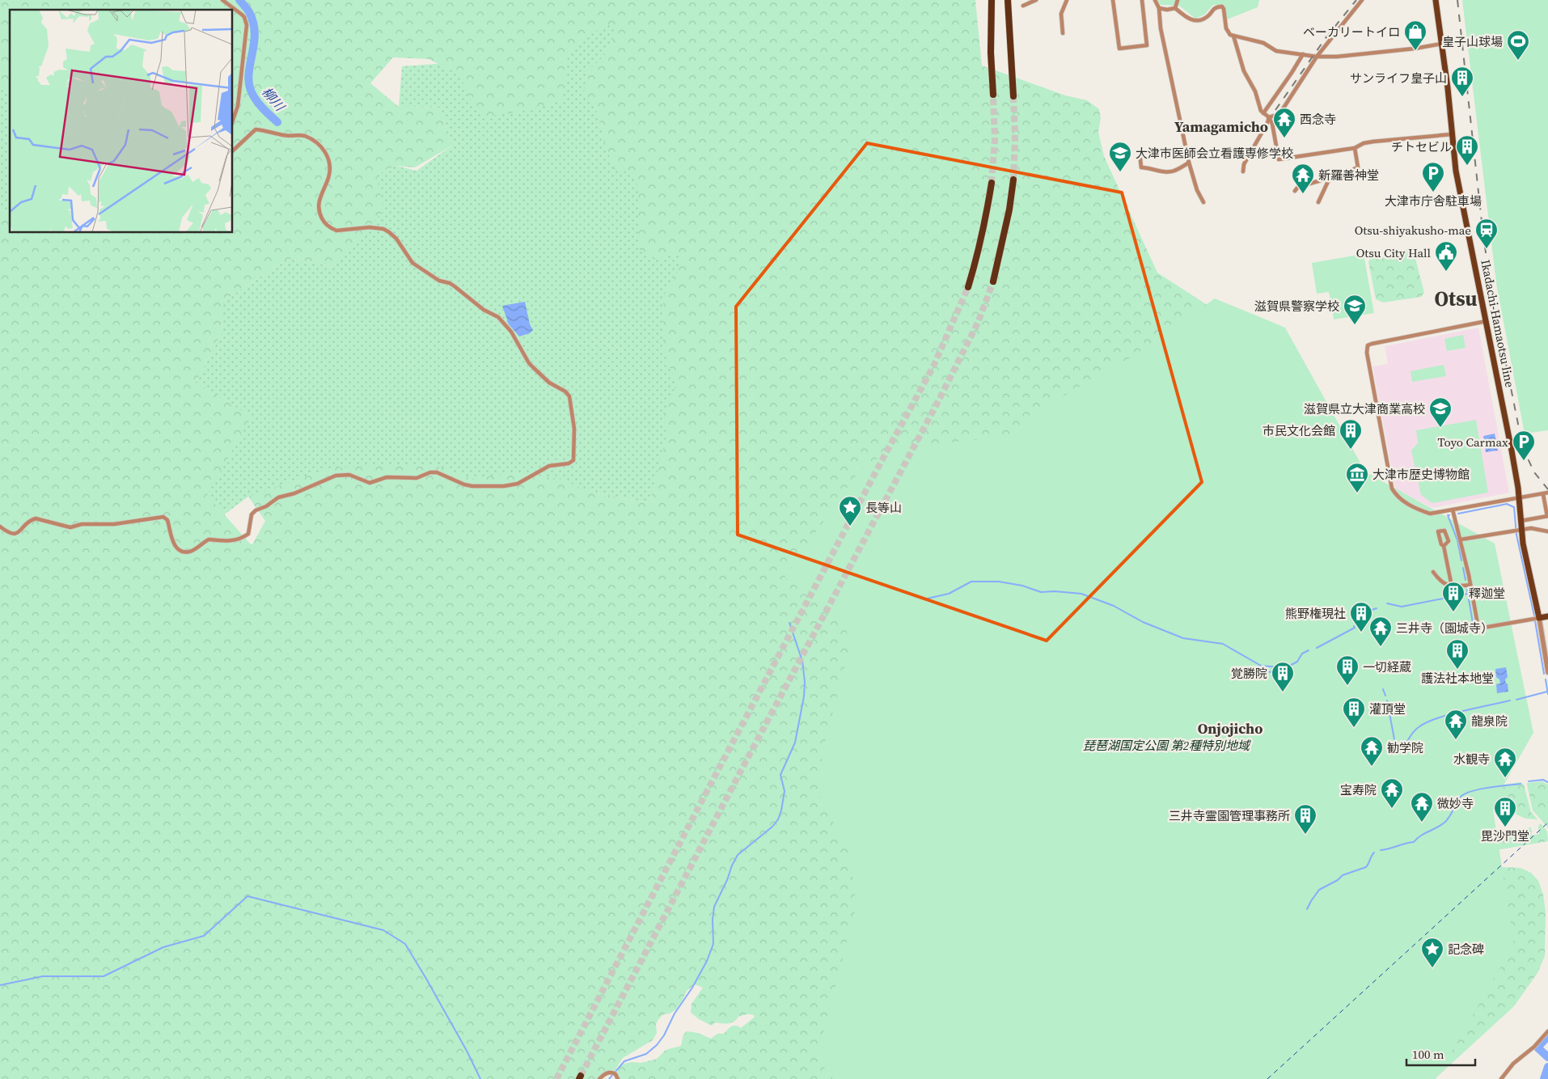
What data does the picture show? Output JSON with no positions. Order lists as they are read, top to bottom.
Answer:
{
  "streets": {
    "main road": ["Ikadachi-Hamaotsu line"]
  },
  "districts": ["Yamagamicho", "Otsu", "Onjojicho"],
  "water": ["柳川"],
  "parks": ["琵琶湖国定公園 第2種特別地域"],
  "places": {
    "shop": ["ベーカリートイロ"],
    "sports": ["皇子山球場"],
    "building": [
      "サンライフ皇子山",
      "チトセビル",
      "市民文化会館",
      "釋迦堂",
      "熊野権現社",
      "護法社本地堂",
      "一切経蔵",
      "覚勝院",
      "灌頂堂",
      "毘沙門堂",
      "三井寺霊園管理事務所"
    ],
    "temple": [
      "西念寺",
      "新羅善神堂",
      "三井寺（園城寺）",
      "龍泉院",
      "勧学院",
      "水観寺",
      "宝寿院",
      "微妙寺"
    ],
    "school or university": ["大津市医師会立看護専修学校", "滋賀県警察学校", "滋賀県立大津商業高校"],
    "parking": ["大津市庁舎駐車場", "Toyo Carmax"],
    "station": ["Otsu-shiyakusho-mae"],
    "public building": ["Otsu City Hall"],
    "museum": ["大津市歴史博物館"],
    "place": ["長等山", "記念碑"]
  },
  "scale_bar": "100 m"
}
